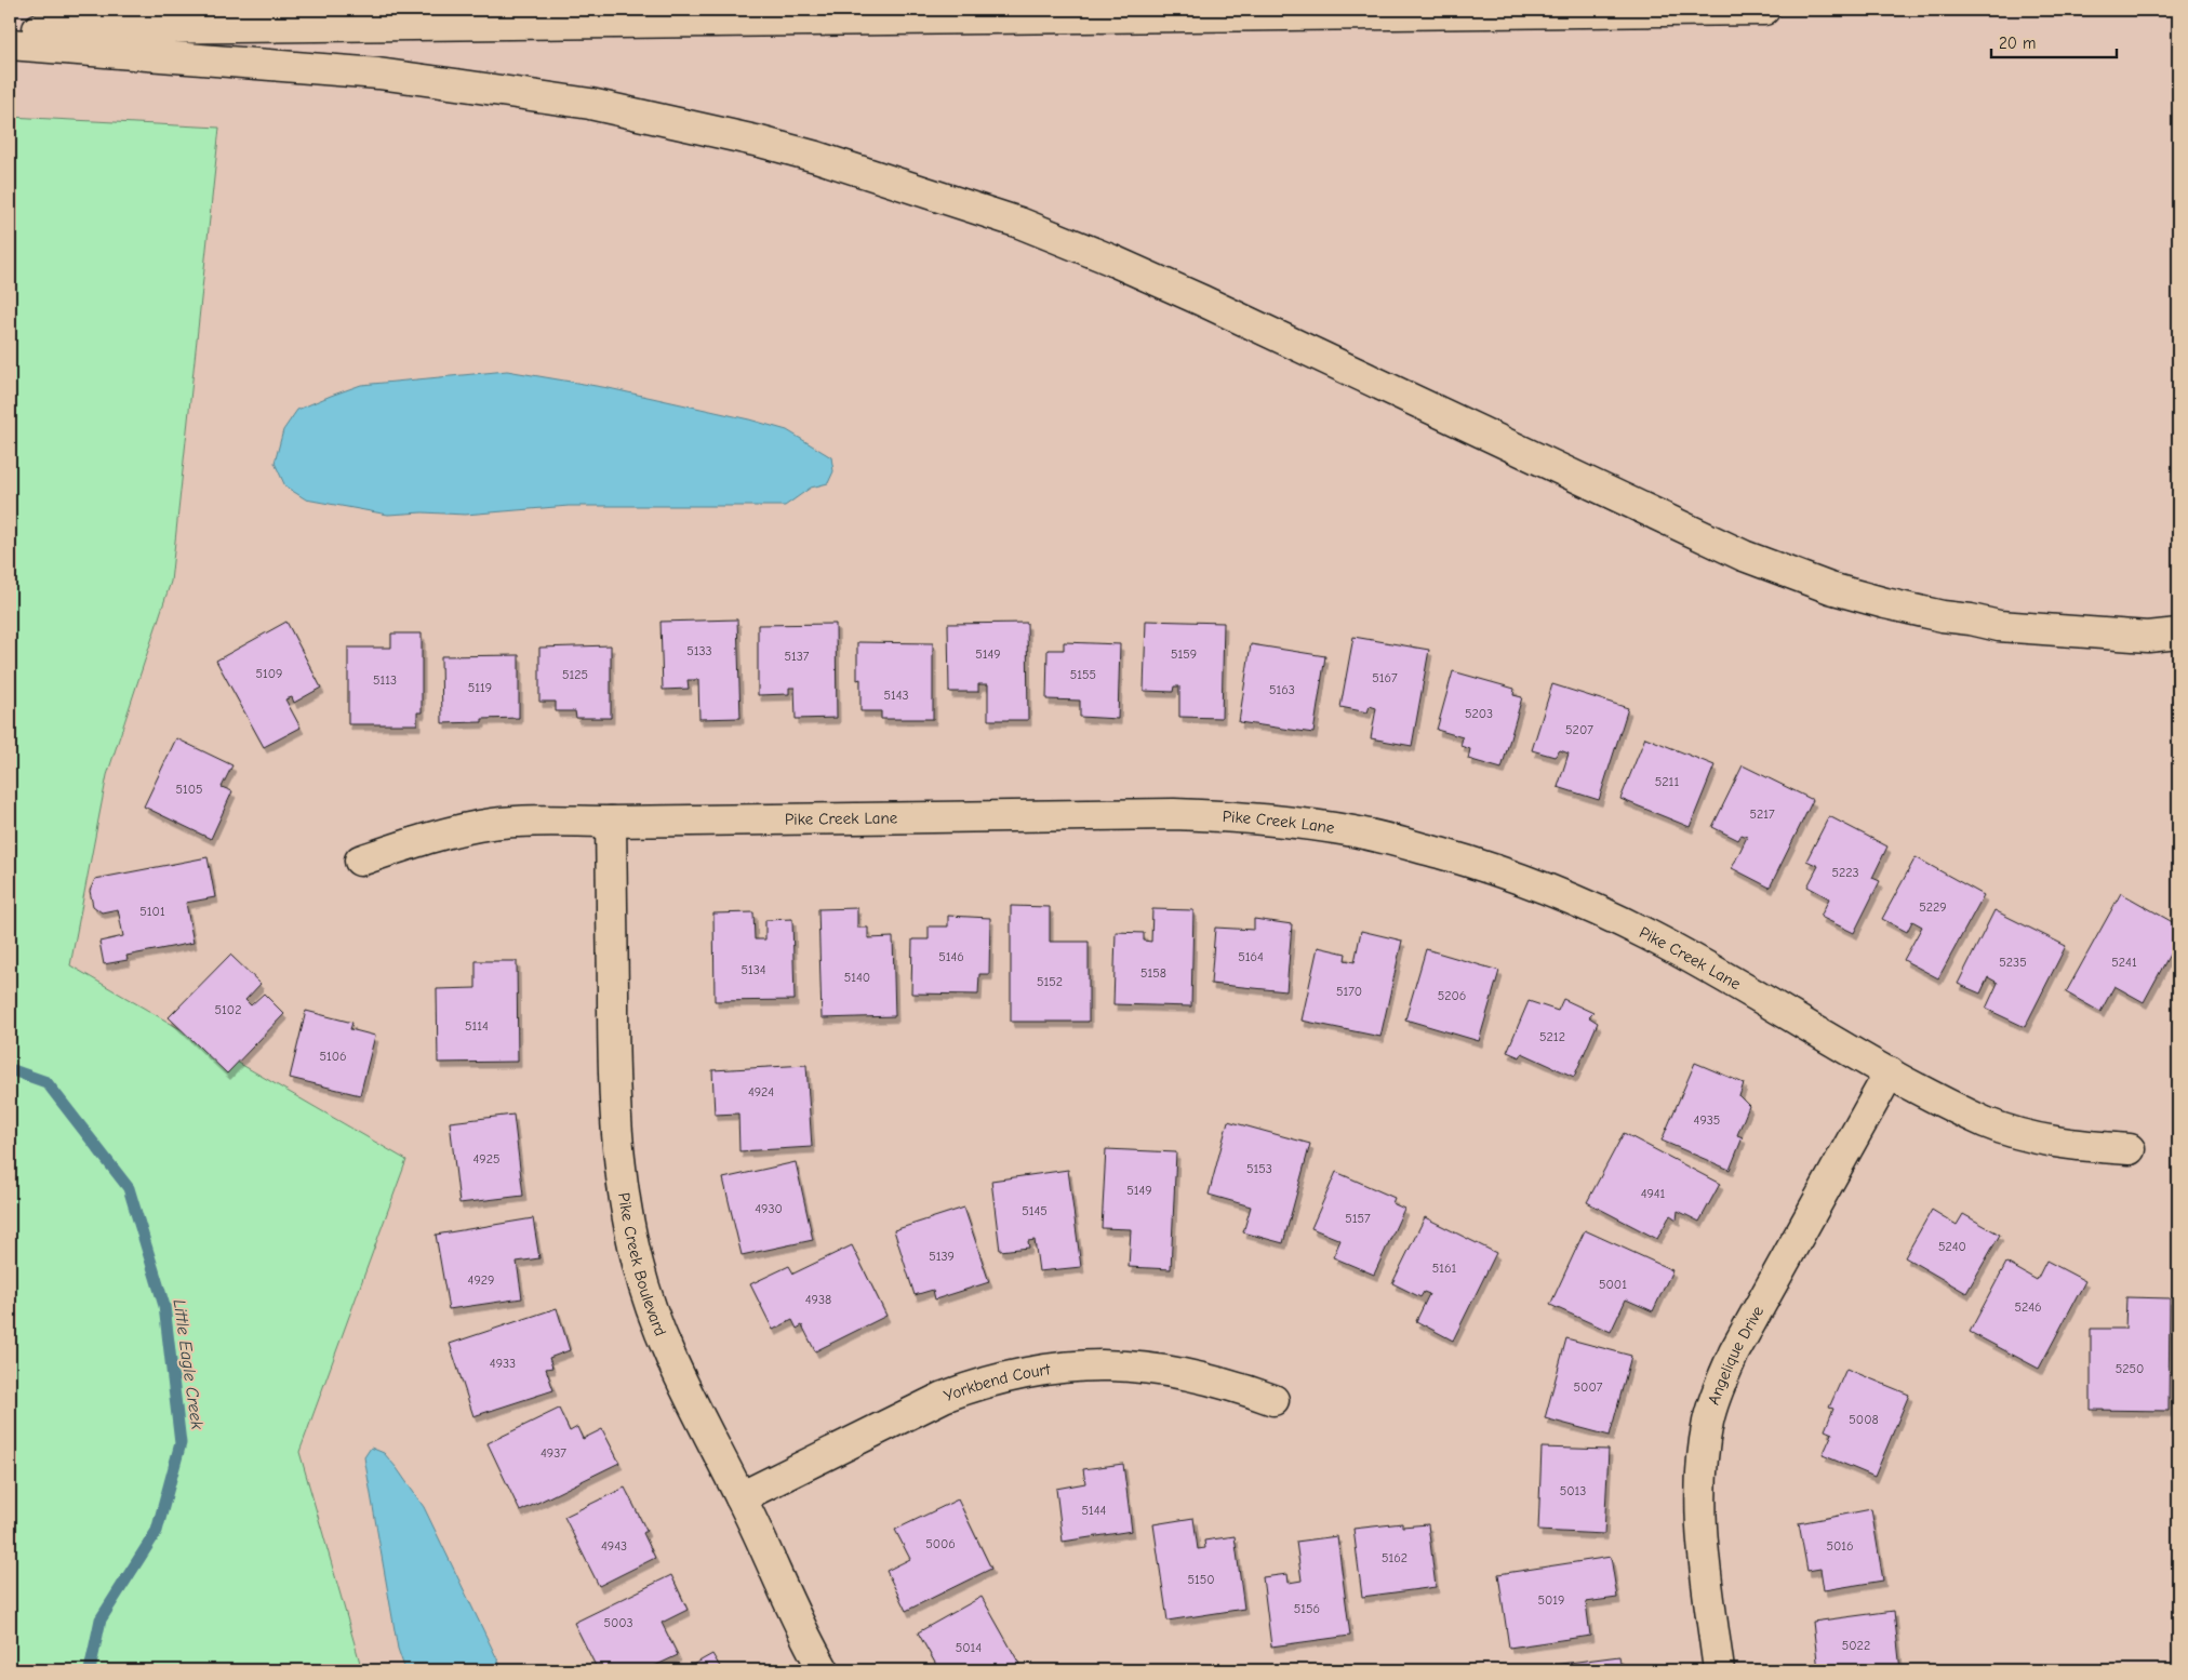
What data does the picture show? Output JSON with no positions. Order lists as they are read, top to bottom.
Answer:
{
  "streets": {
    "main road": [
      "Pike Creek Lane",
      "Pike Creek Boulevard",
      "Angelique Drive",
      "Yorkbend Court"
    ]
  },
  "crossings": [
    ["Pike Creek Lane", "Pike Creek Boulevard"],
    ["Pike Creek Lane", "Angelique Drive"],
    ["Pike Creek Boulevard", "Yorkbend Court"]
  ],
  "water": ["Little Eagle Creek"],
  "house_numbers": [
    "5133",
    "5149",
    "5159",
    "5137",
    "5109",
    "5125",
    "5155",
    "5167",
    "5113",
    "5119",
    "5163",
    "5143",
    "5203",
    "5207",
    "5211",
    "5105",
    "5217",
    "5223",
    "5229",
    "5101",
    "5146",
    "5164",
    "5235",
    "5241",
    "5134",
    "5158",
    "5140",
    "5152",
    "5170",
    "5206",
    "5102",
    "5114",
    "5212",
    "5106",
    "4924",
    "4935",
    "4925",
    "5153",
    "5149",
    "4941",
    "4930",
    "5145",
    "5157",
    "5240",
    "5139",
    "5161",
    "4929",
    "5001",
    "4938",
    "5246",
    "4933",
    "5250",
    "5007",
    "5008",
    "4937",
    "5013",
    "5144",
    "5006",
    "4943",
    "5016",
    "5162",
    "5150",
    "5019",
    "5156",
    "5003",
    "5022",
    "5014"
  ],
  "scale_bar": "20 m"
}
